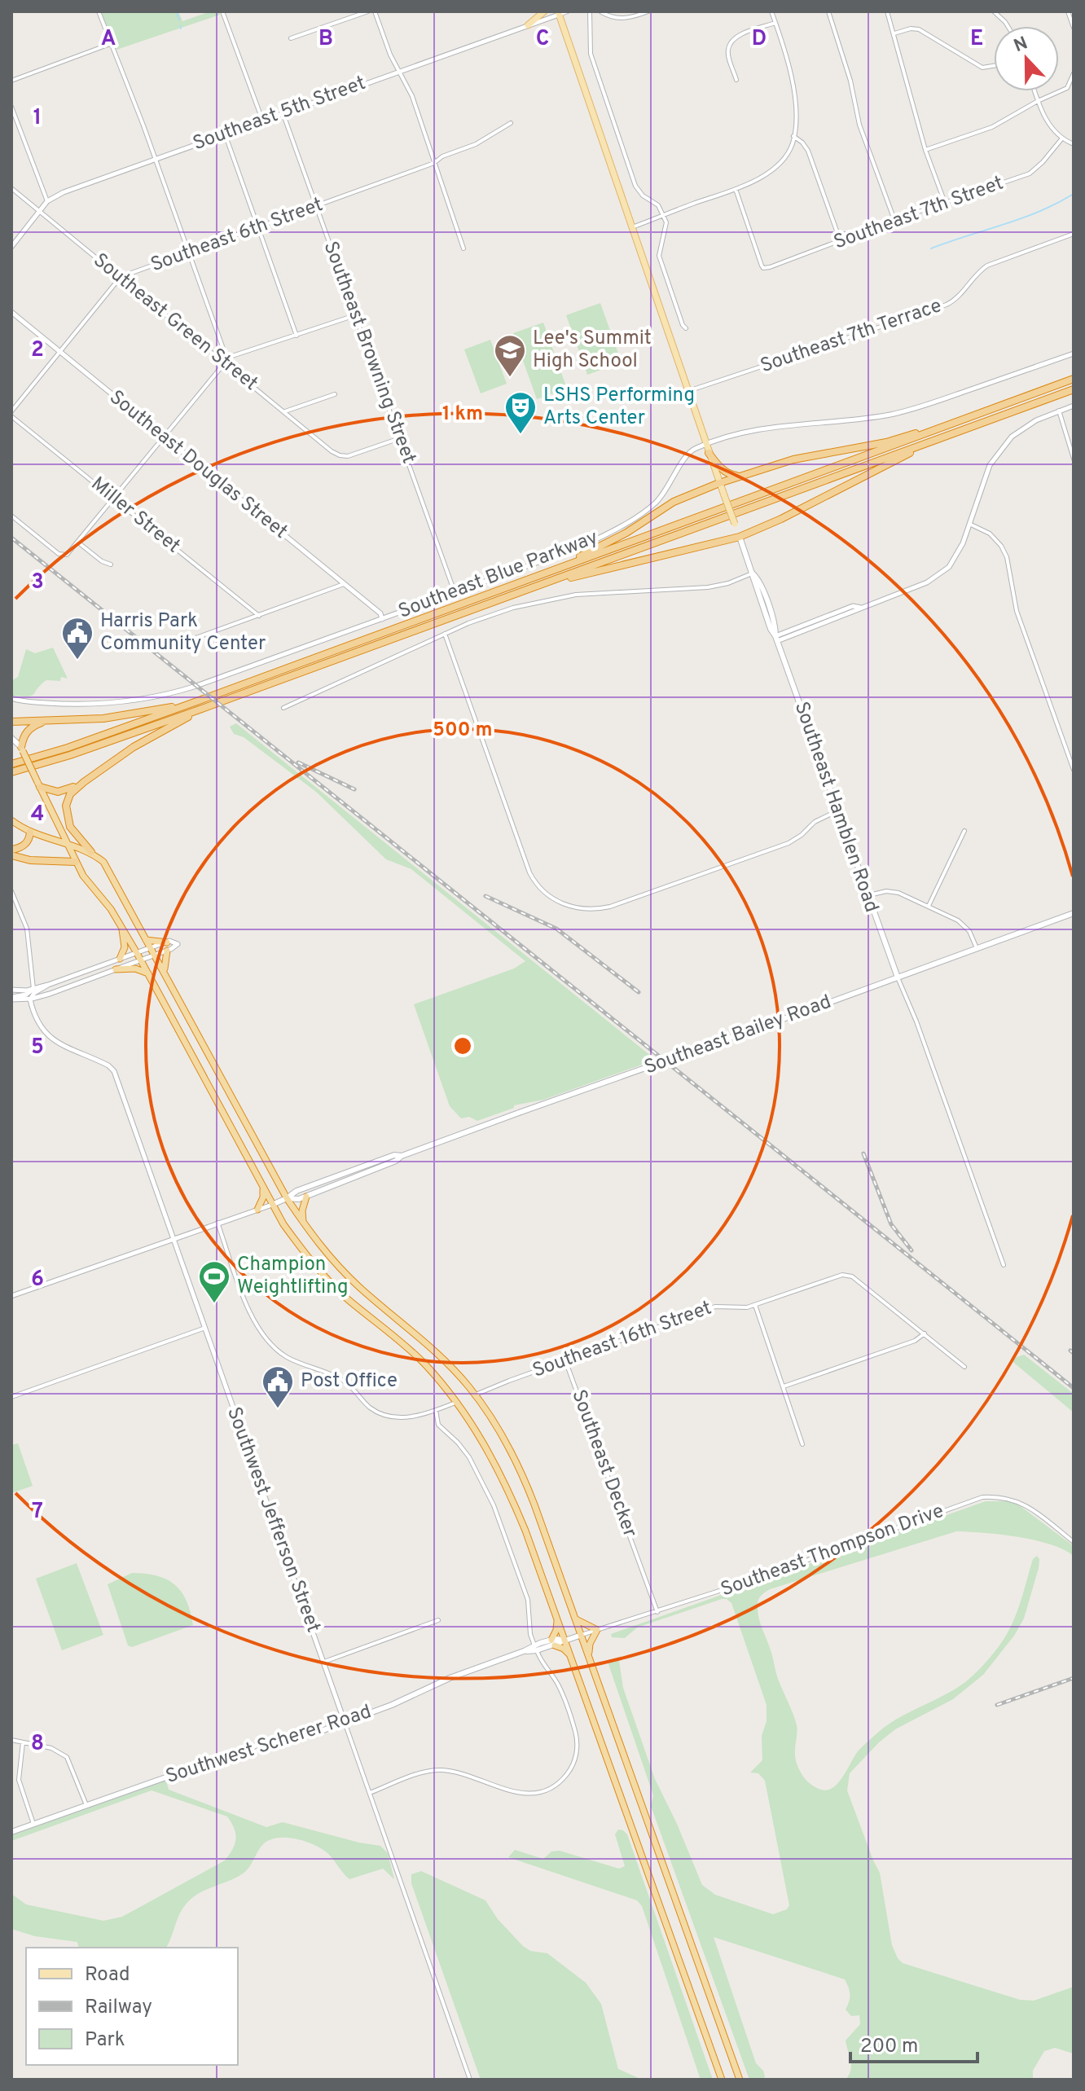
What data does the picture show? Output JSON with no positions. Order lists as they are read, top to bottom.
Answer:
{
  "streets": {
    "main road": ["Southeast Hamblen Road", "Southeast Bailey Road", "Southwest Scherer Road"],
    "street": [
      "Southeast 5th Street",
      "Southeast 7th Street",
      "Southeast 6th Street",
      "Southeast Green Street",
      "Southeast 7th Terrace",
      "Southeast Browning Street",
      "Southeast Douglas Street",
      "Miller Street",
      "Southeast Blue Parkway",
      "Southeast 16th Street",
      "Southeast Decker",
      "Southwest Jefferson Street",
      "Southeast Thompson Drive"
    ]
  },
  "crossings": [
    ["Southeast 5th Street", "Southeast Browning Street"],
    ["Southeast 6th Street", "Southeast Green Street"],
    ["Southeast 6th Street", "Southeast Browning Street"],
    ["Southeast Green Street", "Southeast Browning Street"],
    ["Southeast Browning Street", "Southeast Blue Parkway"],
    ["Southeast Douglas Street", "Southeast Blue Parkway"],
    ["Southeast Hamblen Road", "Southeast Bailey Road"],
    ["Southeast 16th Street", "Southeast Decker"],
    ["Southeast Decker", "Southeast Thompson Drive"],
    ["Southwest Jefferson Street", "Southwest Scherer Road"],
    ["Southeast Thompson Drive", "Southwest Scherer Road"]
  ],
  "places": {
    "school or university": ["Lee's Summit High School"],
    "theatre": ["LSHS Performing Arts Center"],
    "public building": ["Harris Park Community Center", "Post Office"],
    "sports": ["Champion Weightlifting"]
  },
  "legend": ["Road", "Railway", "Park"],
  "scale_bar": "200 m",
  "north": "top",
  "grid": {
    "columns": [
      "A",
      "B",
      "C",
      "D",
      "E"
    ],
    "rows": [
      "1",
      "2",
      "3",
      "4",
      "5",
      "6",
      "7",
      "8"
    ]
  },
  "rings": ["1 km", "500 m"]
}
